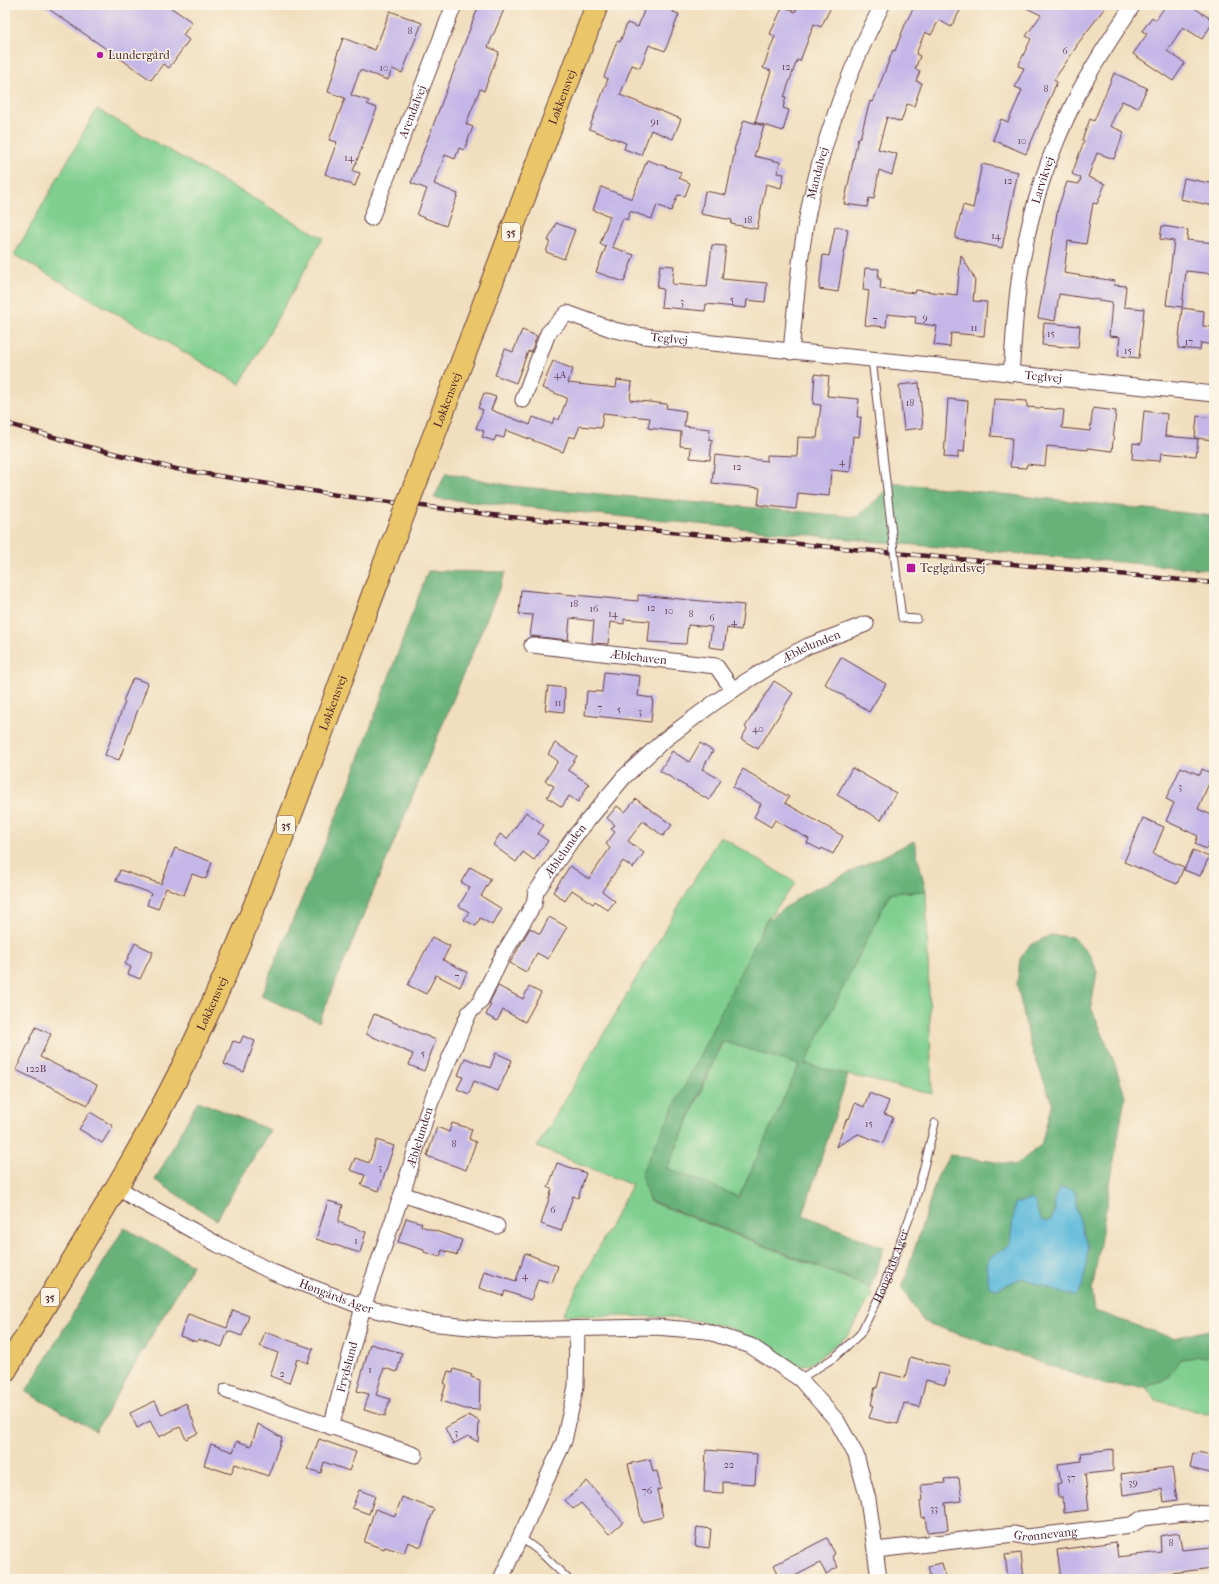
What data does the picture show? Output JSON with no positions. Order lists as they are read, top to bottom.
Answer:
{
  "streets": {
    "main road": ["Løkkensvej", "35"],
    "street": [
      "Arendalvej",
      "Mandalvej",
      "Larvikvej",
      "Teglvej",
      "Æblelunden",
      "Æblehaven",
      "Høngårds Ager",
      "Frydslund",
      "Grønnevang"
    ]
  },
  "crossings": [
    ["Løkkensvej", "Høngårds Ager"],
    ["Mandalvej", "Teglvej"],
    ["Larvikvej", "Teglvej"],
    ["Æblelunden", "Æblehaven"],
    ["Æblelunden", "Høngårds Ager"],
    ["Æblelunden", "Frydslund"],
    ["Høngårds Ager", "Frydslund"],
    ["Høngårds Ager", "Grønnevang"]
  ],
  "places": {
    "other": ["Lundergård"],
    "transit": ["Teglgårdsvej"]
  },
  "house_numbers": [
    "8",
    "6",
    "12",
    "10",
    "8",
    "91",
    "10",
    "14",
    "12",
    "18",
    "14",
    "5",
    "3",
    "9",
    "7",
    "11",
    "15",
    "17",
    "15",
    "4A",
    "18",
    "4",
    "12",
    "18",
    "12",
    "16",
    "10",
    "14",
    "8",
    "6",
    "4",
    "11",
    "7",
    "5",
    "3",
    "40",
    "3",
    "7",
    "5",
    "122B",
    "15",
    "8",
    "3",
    "6",
    "1",
    "4",
    "1",
    "2",
    "3",
    "22",
    "37",
    "39",
    "76",
    "33",
    "8"
  ]
}
